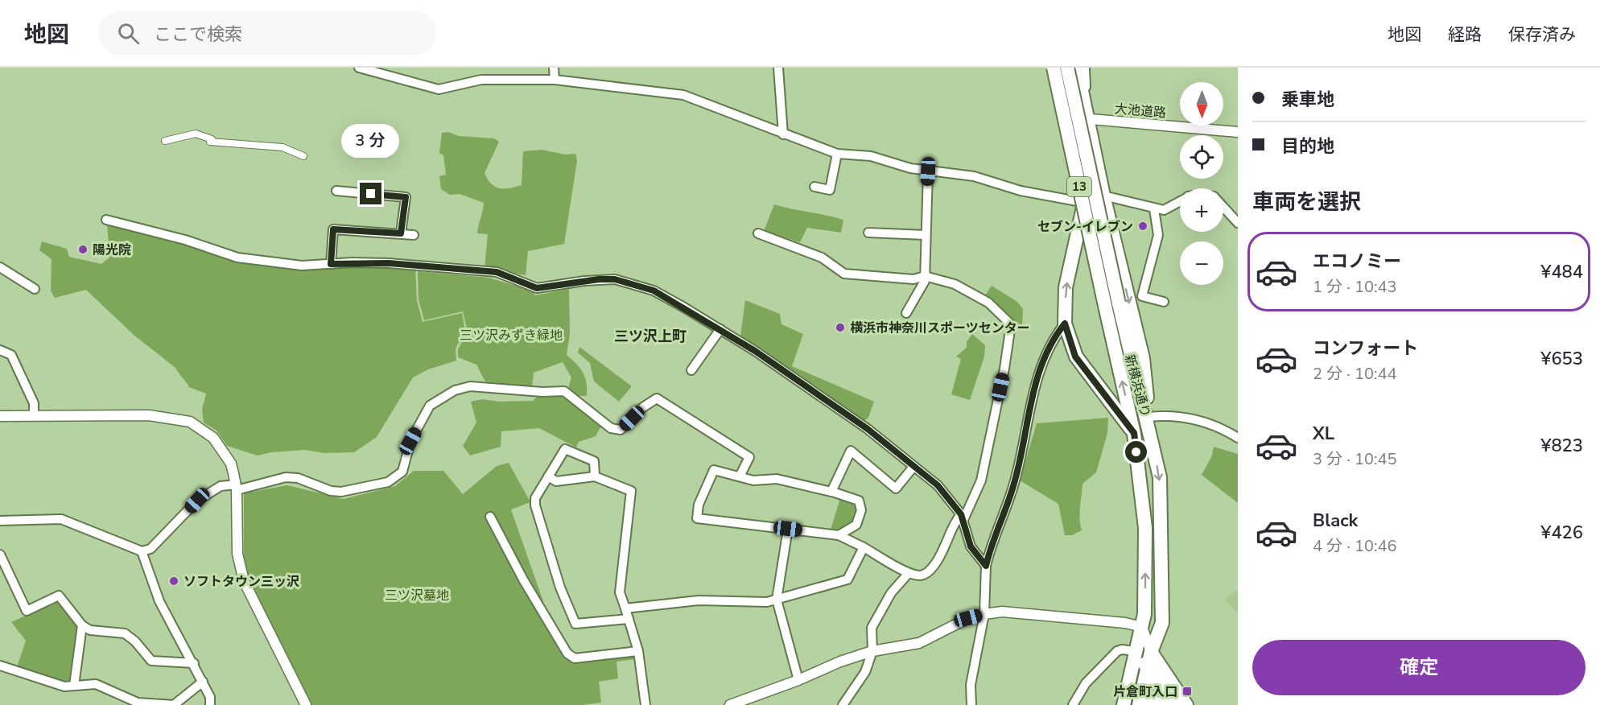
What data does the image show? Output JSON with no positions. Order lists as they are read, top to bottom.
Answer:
{
  "streets": {
    "main road": ["13", "新横浜通り"],
    "street": ["大池道路"]
  },
  "districts": ["三ツ沢上町"],
  "parks": ["三ツ沢みずき緑地", "三ツ沢墓地"],
  "places": {
    "other": [
      "セブン-イレブン",
      "陽光院",
      "横浜市神奈川スポーツセンター",
      "ソフトタウン三ッ沢"
    ],
    "transit": ["片倉町入口"]
  },
  "north": "bottom",
  "page": {
    "header": "地図",
    "search": "ここで検索",
    "nav": ["地図", "経路", "保存済み"],
    "banner": ["乗車地", "目的地"],
    "map_buttons": ["+", "−"],
    "bubble": "3 分",
    "heading": "車両を選択",
    "list": [
      {
        "name": "エコノミー",
        "note": "1 分 · 10:43",
        "value": "¥484"
      },
      {
        "name": "コンフォート",
        "note": "2 分 · 10:44",
        "value": "¥653"
      },
      {
        "name": "XL",
        "note": "3 分 · 10:45",
        "value": "¥823"
      },
      {
        "name": "Black",
        "note": "4 分 · 10:46",
        "value": "¥426"
      }
    ],
    "buttons": "確定"
  }
}
